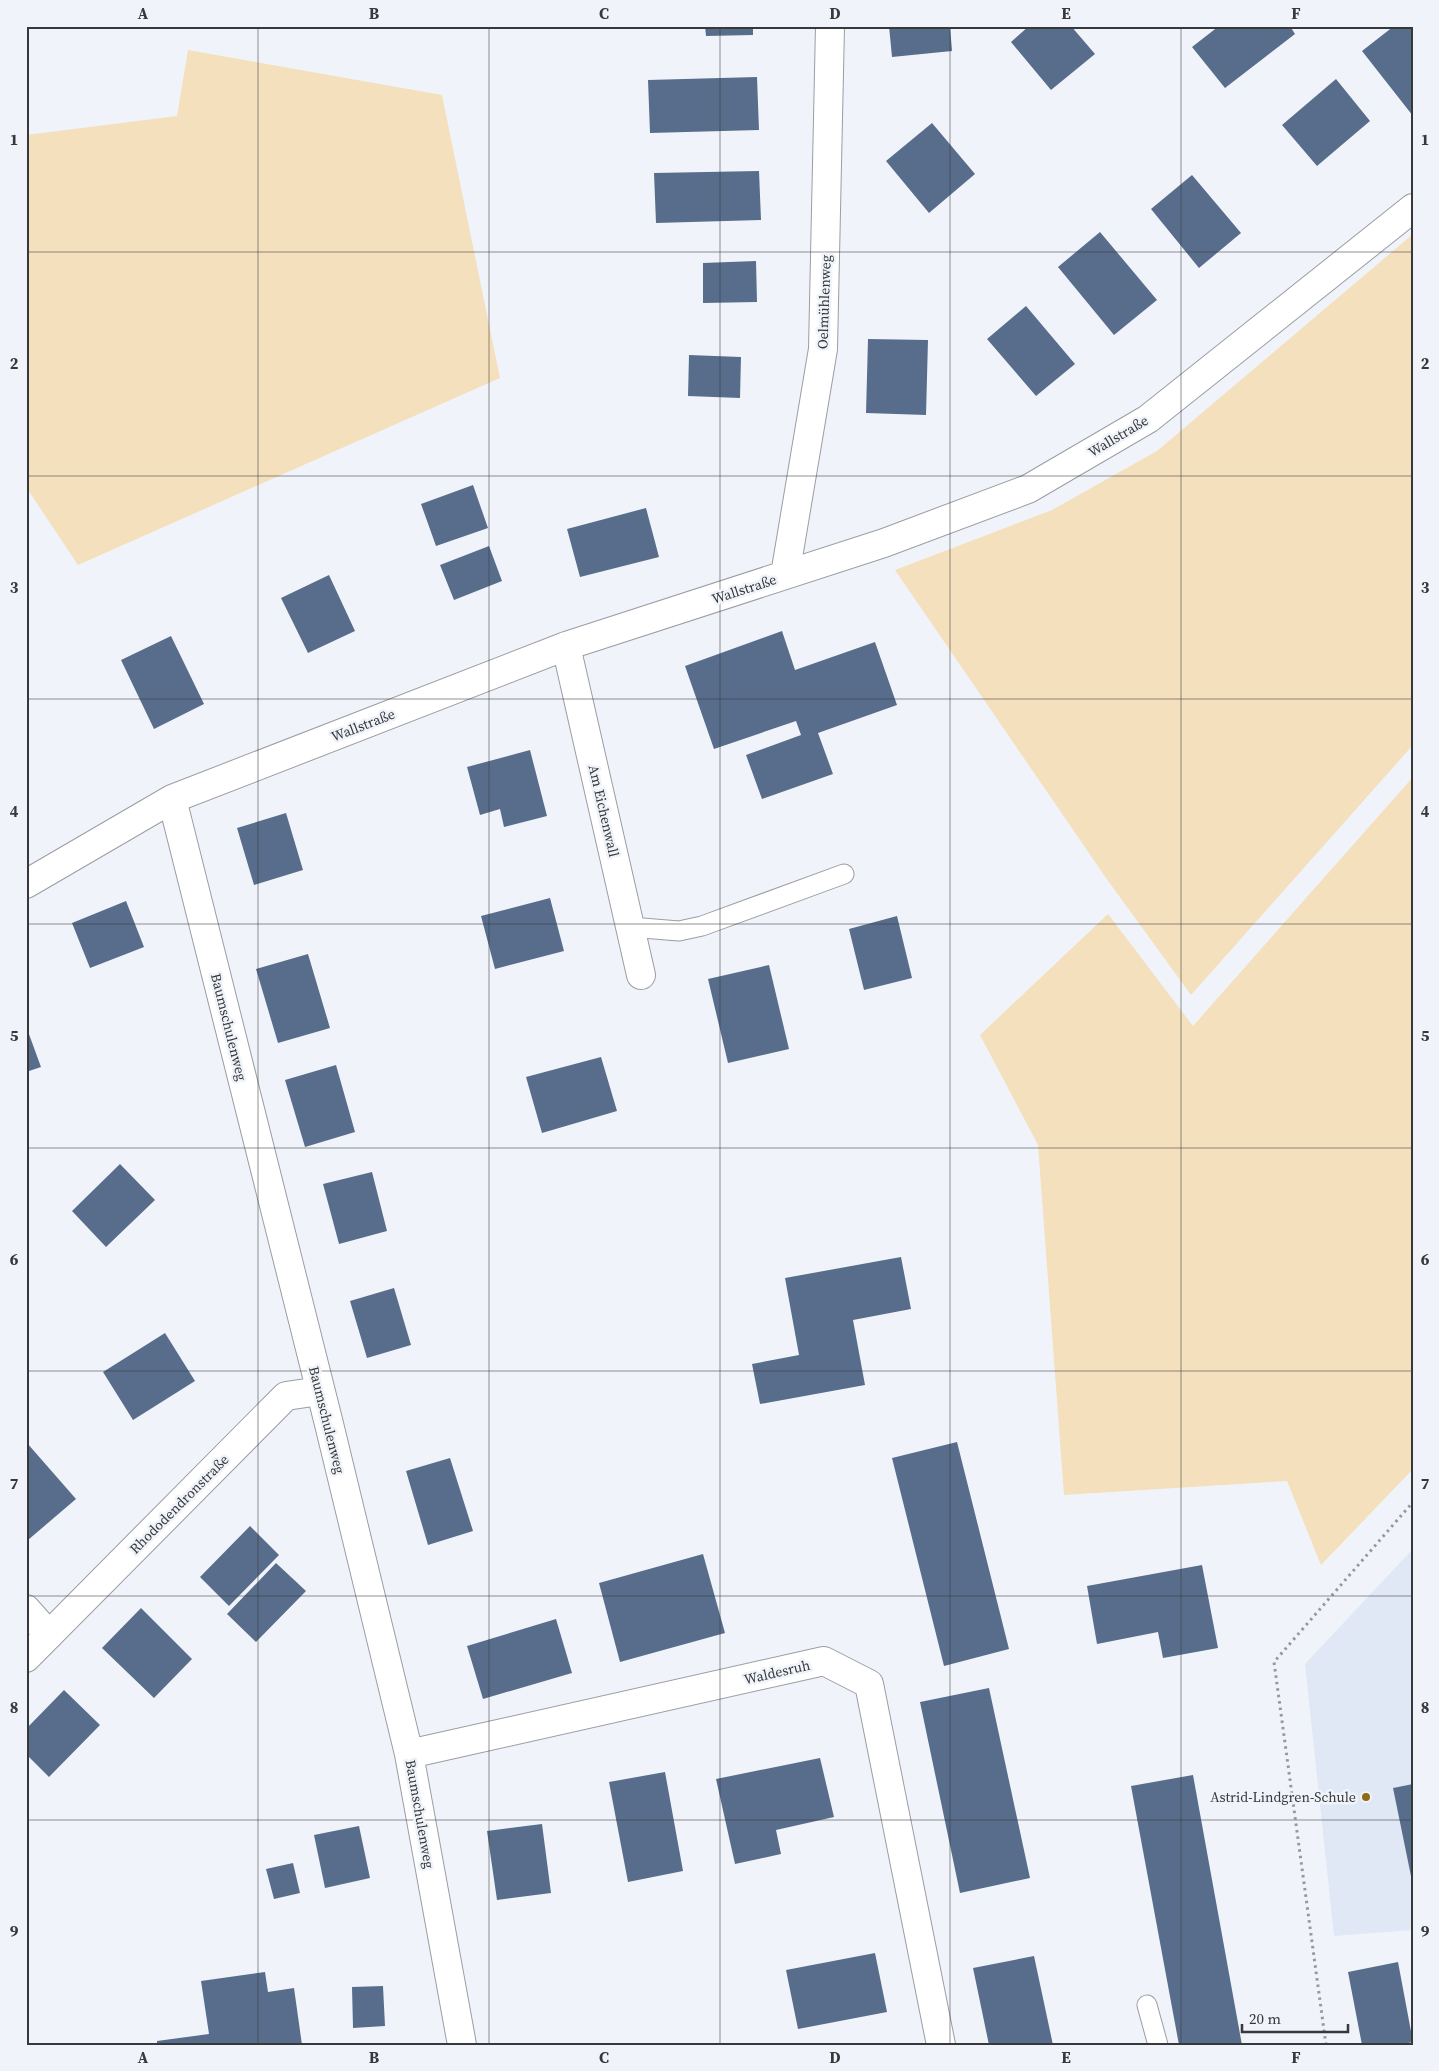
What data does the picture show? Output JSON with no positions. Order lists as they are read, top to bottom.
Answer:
{
  "streets": {
    "street": [
      "Oelmühlenweg",
      "Wallstraße",
      "Am Eichenwall",
      "Baumschulenweg",
      "Rhododendronstraße",
      "Waldesruh"
    ]
  },
  "crossings": [
    ["Oelmühlenweg", "Wallstraße"],
    ["Wallstraße", "Am Eichenwall"],
    ["Wallstraße", "Baumschulenweg"],
    ["Baumschulenweg", "Rhododendronstraße"],
    ["Baumschulenweg", "Waldesruh"]
  ],
  "places": ["Astrid-Lindgren-Schule"],
  "scale_bar": "20 m",
  "grid": {
    "columns": [
      "A",
      "B",
      "C",
      "D",
      "E",
      "F"
    ],
    "rows": [
      "1",
      "2",
      "3",
      "4",
      "5",
      "6",
      "7",
      "8",
      "9"
    ]
  }
}
